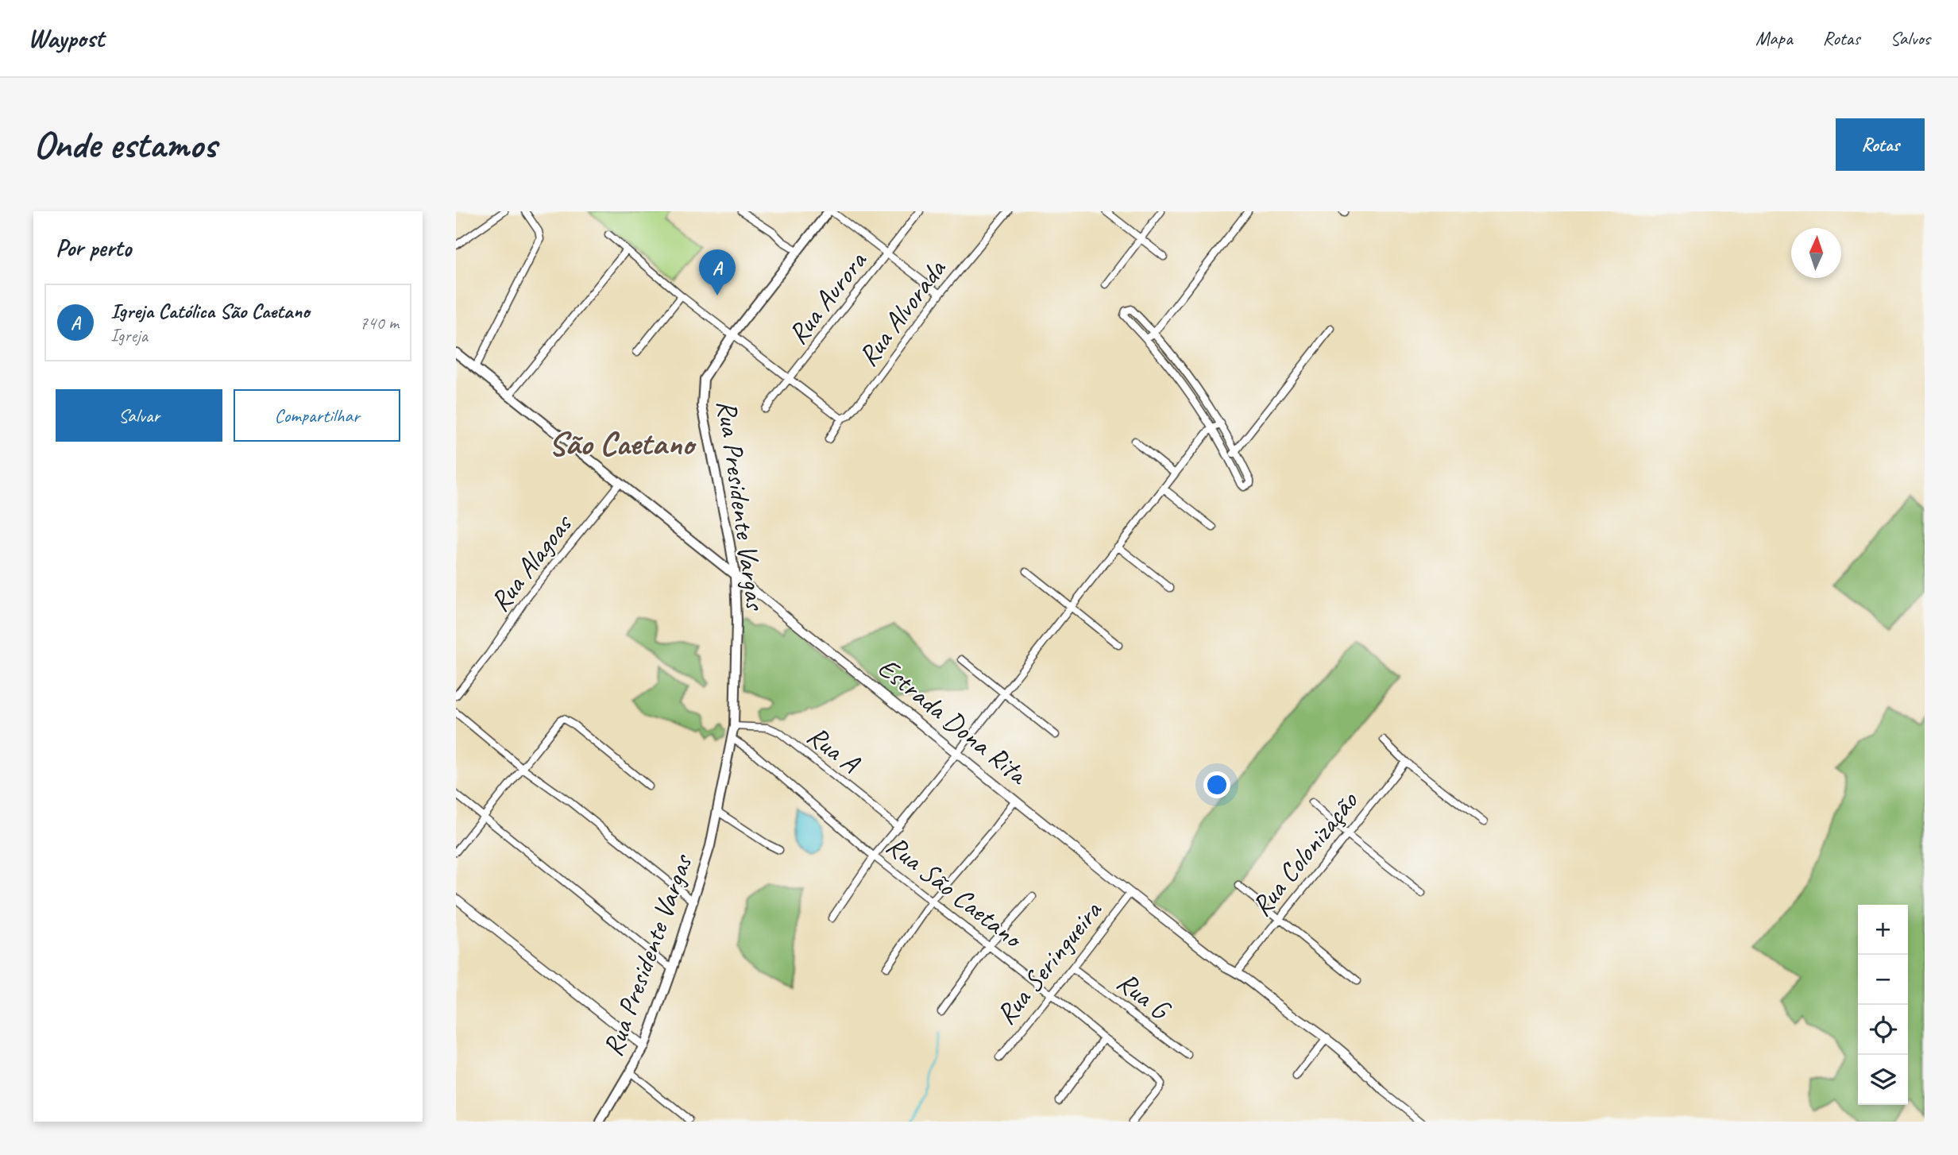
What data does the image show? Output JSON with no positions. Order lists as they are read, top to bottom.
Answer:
{
  "streets": {
    "main road": ["Rua Presidente Vargas", "Estrada Dona Rita"],
    "street": [
      "Rua Aurora",
      "Rua Alvorada",
      "Rua Alagoas",
      "Rua A",
      "Rua Colonização",
      "Rua São Caetano",
      "Rua Seringueira",
      "Rua G"
    ]
  },
  "crossings": [
    ["Rua Presidente Vargas", "Estrada Dona Rita"],
    ["Rua Presidente Vargas", "Rua A"],
    ["Rua Presidente Vargas", "Rua São Caetano"],
    ["Rua Alagoas", "Estrada Dona Rita"],
    ["Estrada Dona Rita", "Rua Colonização"],
    ["Estrada Dona Rita", "Rua Seringueira"],
    ["Rua São Caetano", "Rua Seringueira"],
    ["Rua Seringueira", "Rua G"]
  ],
  "districts": ["São Caetano"],
  "north": "top",
  "page": {
    "header": "Waypost",
    "nav": ["Mapa", "Rotas", "Salvos"],
    "buttons": [
      "Rotas",
      ["Salvar", "Compartilhar"]
    ],
    "title": "Onde estamos",
    "heading": "Por perto",
    "pins": "A",
    "list": [
      {
        "mark": "A",
        "name": "Igreja Católica São Caetano",
        "note": "Igreja",
        "value": "740 m"
      }
    ],
    "map_buttons": ["+", "−"]
  }
}
